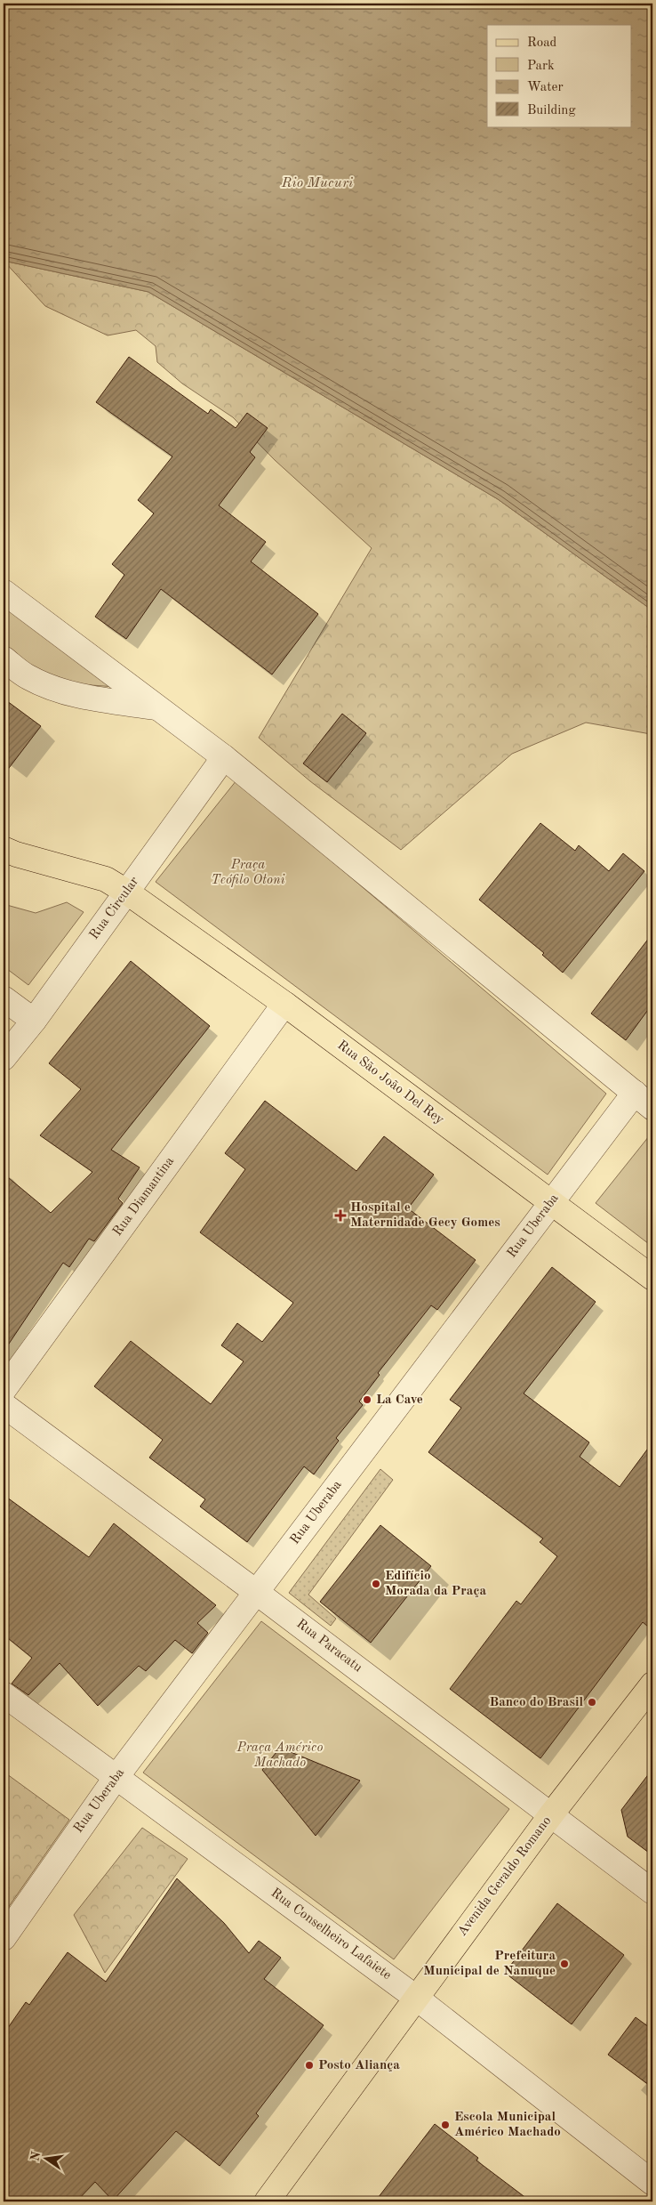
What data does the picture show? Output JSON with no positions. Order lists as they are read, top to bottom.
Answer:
{
  "streets": {
    "main road": ["Rua São João Del Rey", "Avenida Geraldo Romano"],
    "street": [
      "Rua Circular",
      "Rua Diamantina",
      "Rua Uberaba",
      "Rua Paracatu",
      "Rua Conselheiro Lafaiete"
    ]
  },
  "crossings": [
    ["Rua Circular", "Rua São João Del Rey"],
    ["Rua São João Del Rey", "Rua Diamantina"],
    ["Rua São João Del Rey", "Rua Uberaba"],
    ["Rua Uberaba", "Rua Paracatu"],
    ["Rua Uberaba", "Rua Conselheiro Lafaiete"],
    ["Rua Paracatu", "Avenida Geraldo Romano"],
    ["Avenida Geraldo Romano", "Rua Conselheiro Lafaiete"]
  ],
  "water": ["Rio Mucuri"],
  "parks": ["Praça Teófilo Otoni", "Praça Américo Machado"],
  "places": {
    "health": ["Hospital e Maternidade Gecy Gomes"],
    "other": [
      "La Cave",
      "Edifício Morada da Praça",
      "Banco do Brasil",
      "Prefeitura Municipal de Nanuque",
      "Posto Aliança",
      "Escola Municipal Américo Machado"
    ]
  },
  "legend": [
    "Road",
    "Park",
    "Water",
    "Building"
  ],
  "north": "left"
}
